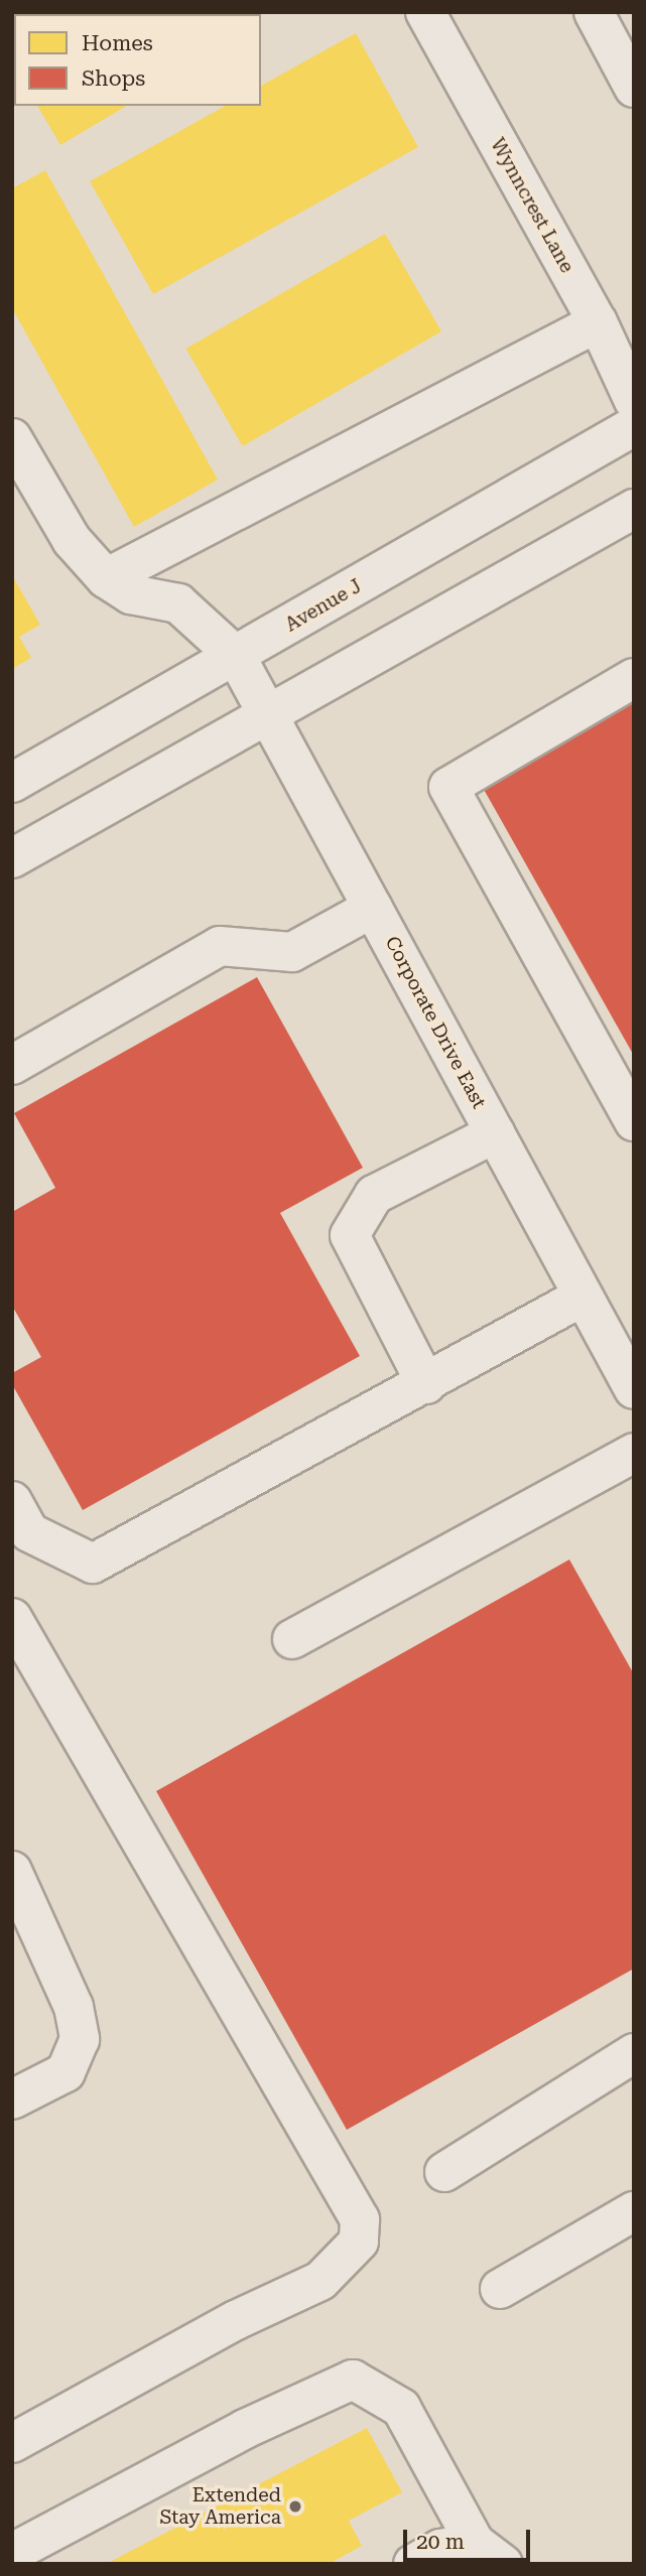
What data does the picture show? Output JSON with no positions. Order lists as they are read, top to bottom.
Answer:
{
  "streets": {
    "street": ["Wynncrest Lane", "Avenue J", "Corporate Drive East"]
  },
  "crossings": [
    ["Avenue J", "Corporate Drive East"]
  ],
  "places": ["Extended Stay America"],
  "legend": ["Homes", "Shops"],
  "scale_bar": "20 m"
}
